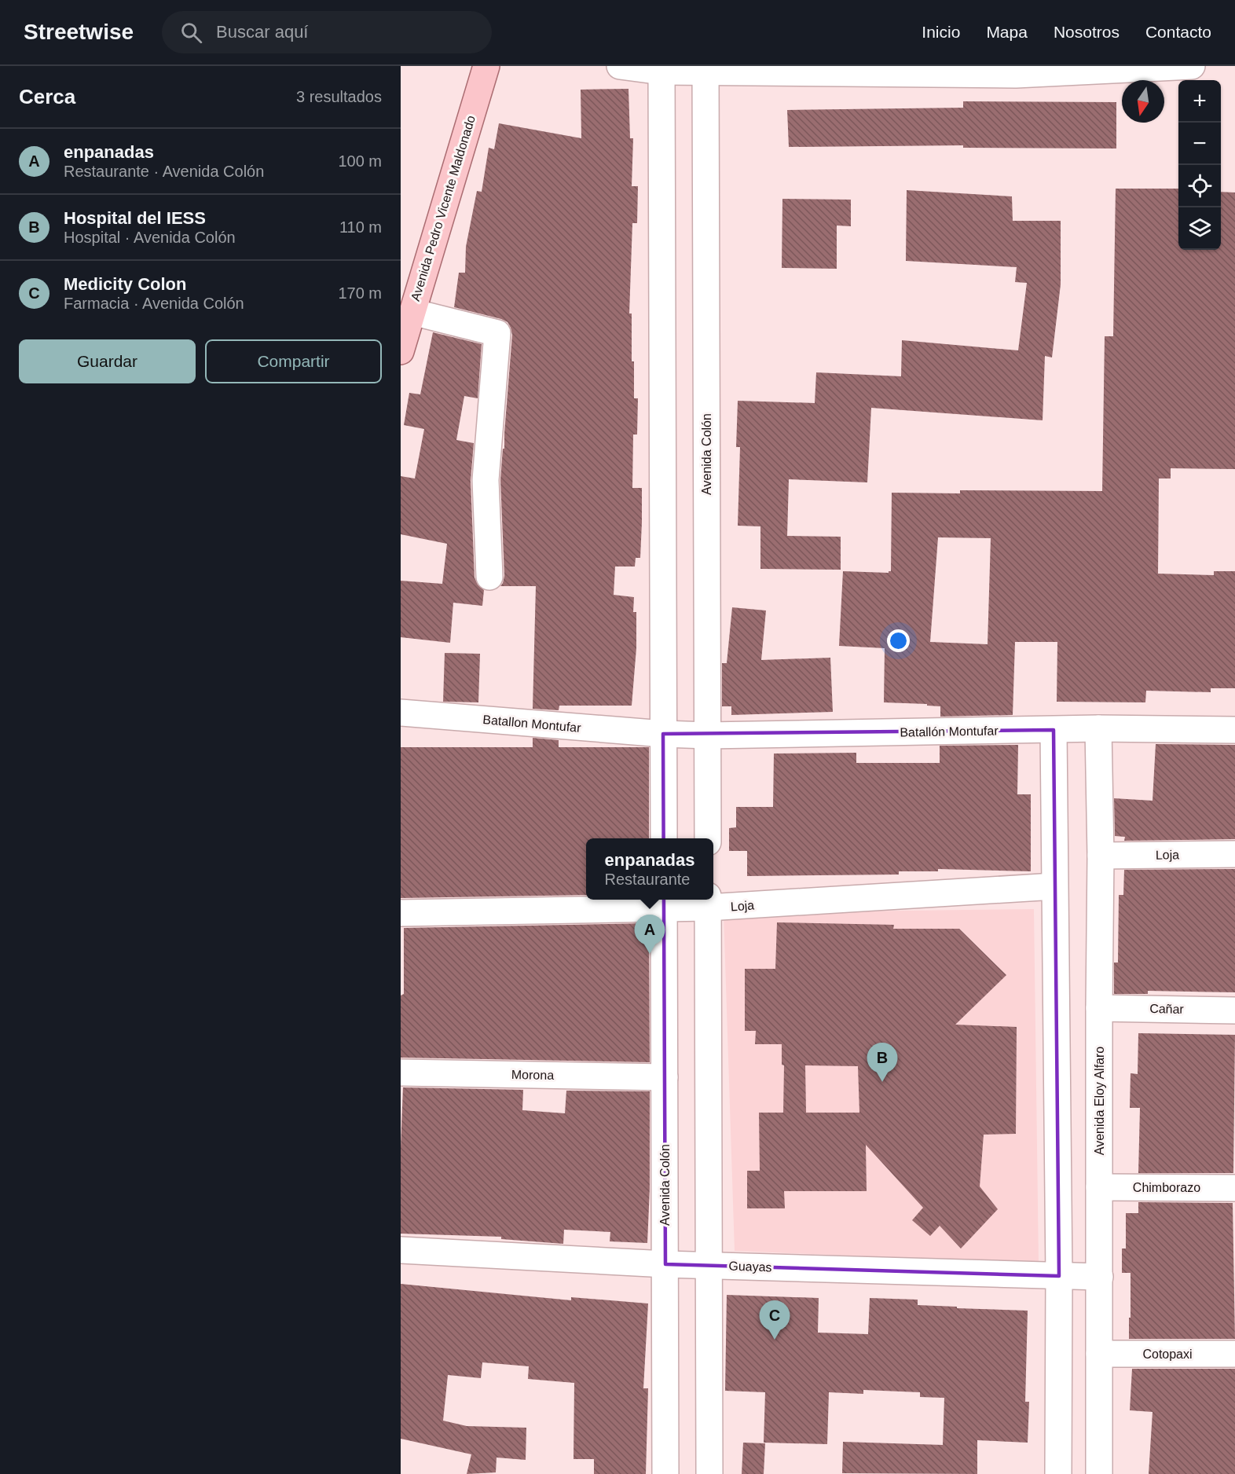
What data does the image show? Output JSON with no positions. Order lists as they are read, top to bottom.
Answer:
{
  "streets": {
    "main road": ["Avenida Pedro Vicente Maldonado"],
    "street": [
      "Avenida Colón",
      "Batallon Montufar",
      "Batallón Montufar",
      "Loja",
      "Cañar",
      "Morona",
      "Avenida Eloy Alfaro",
      "Chimborazo",
      "Guayas",
      "Cotopaxi"
    ]
  },
  "crossings": [
    ["Avenida Colón", "Batallón Montufar"],
    ["Avenida Colón", "Loja"],
    ["Avenida Colón", "Morona"],
    ["Avenida Colón", "Guayas"],
    ["Batallon Montufar", "Batallón Montufar"],
    ["Batallón Montufar", "Avenida Eloy Alfaro"],
    ["Loja", "Avenida Eloy Alfaro"],
    ["Cañar", "Avenida Eloy Alfaro"],
    ["Avenida Eloy Alfaro", "Chimborazo"],
    ["Avenida Eloy Alfaro", "Guayas"],
    ["Avenida Eloy Alfaro", "Cotopaxi"]
  ],
  "north": "bottom",
  "page": {
    "header": "Streetwise",
    "search": "Buscar aquí",
    "nav": [
      "Inicio",
      "Mapa",
      "Nosotros",
      "Contacto"
    ],
    "heading": ["Cerca", "3 resultados"],
    "map_buttons": ["+", "−"],
    "list": [
      {
        "mark": "A",
        "name": "enpanadas",
        "note": "Restaurante · Avenida Colón",
        "value": "100 m"
      },
      {
        "mark": "B",
        "name": "Hospital del IESS",
        "note": "Hospital · Avenida Colón",
        "value": "110 m"
      },
      {
        "mark": "C",
        "name": "Medicity Colon",
        "note": "Farmacia · Avenida Colón",
        "value": "170 m"
      }
    ],
    "buttons": ["Guardar", "Compartir"],
    "popup": ["enpanadas", "Restaurante"],
    "pins": ["A", "B", "C"]
  }
}
